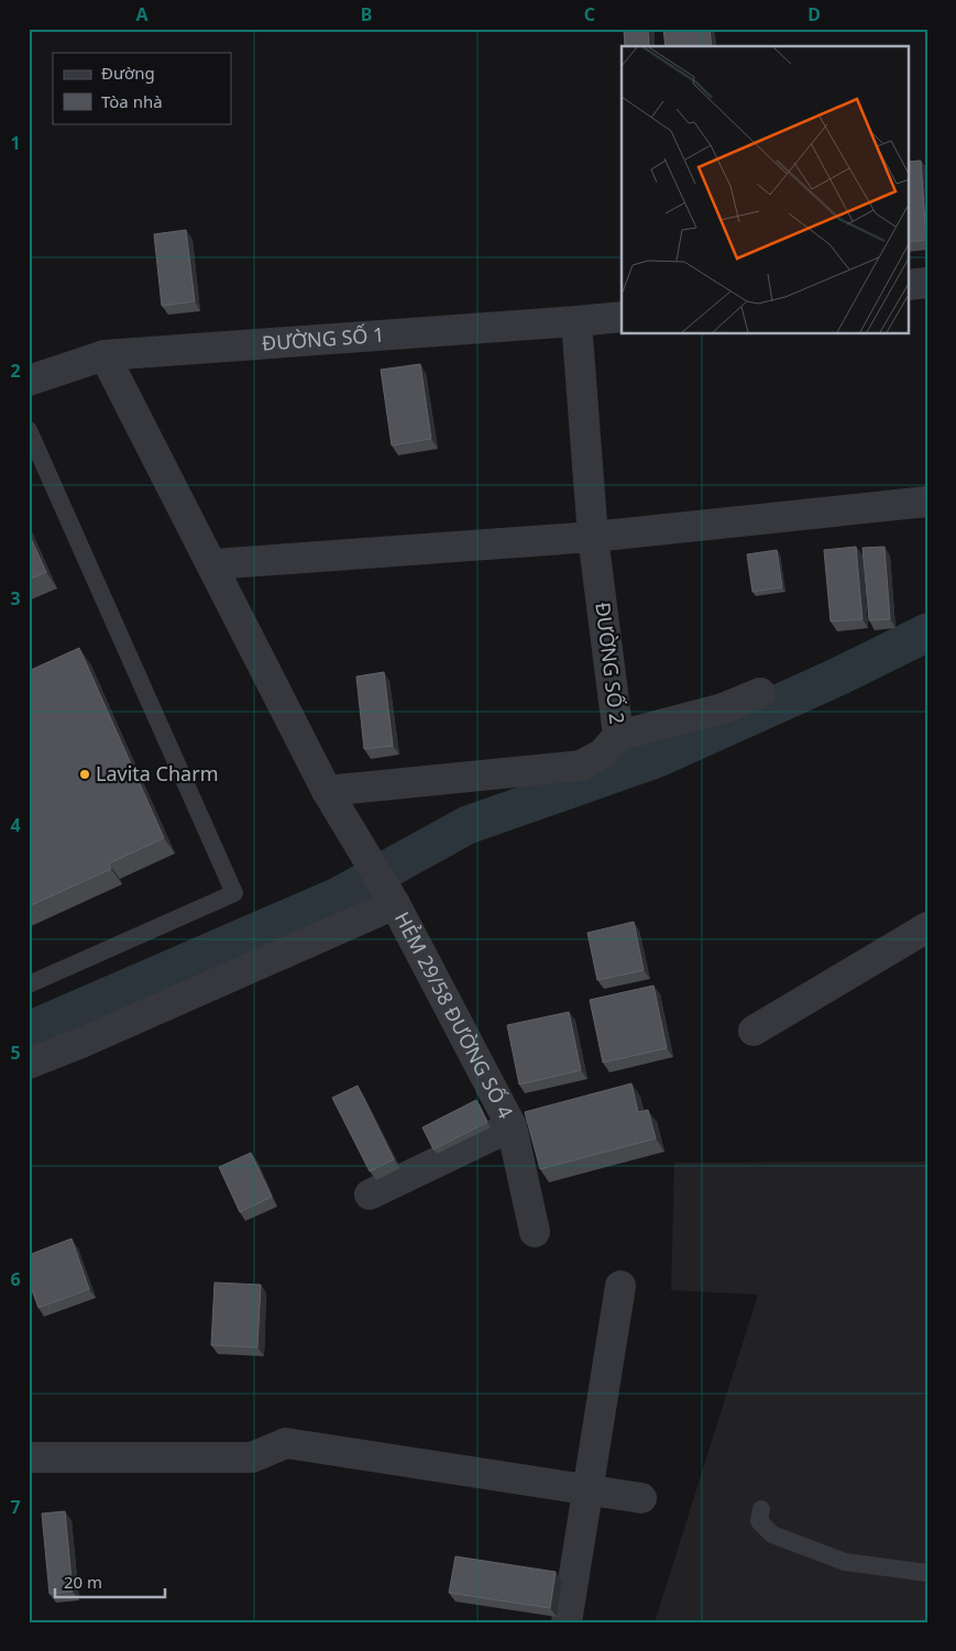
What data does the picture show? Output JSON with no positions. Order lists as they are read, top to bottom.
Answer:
{
  "streets": {
    "street": ["ĐƯỜNG SỐ 1", "ĐƯỜNG SỐ 2", "HẺM 29/58 ĐƯỜNG SỐ 4"]
  },
  "crossings": [
    ["ĐƯỜNG SỐ 1", "ĐƯỜNG SỐ 2"],
    ["ĐƯỜNG SỐ 1", "HẺM 29/58 ĐƯỜNG SỐ 4"],
    ["ĐƯỜNG SỐ 2", "HẺM 29/58 ĐƯỜNG SỐ 4"]
  ],
  "places": ["Lavita Charm"],
  "legend": ["Đường", "Tòa nhà"],
  "scale_bar": "20 m",
  "grid": {
    "columns": [
      "A",
      "B",
      "C",
      "D"
    ],
    "rows": [
      "1",
      "2",
      "3",
      "4",
      "5",
      "6",
      "7"
    ]
  }
}
